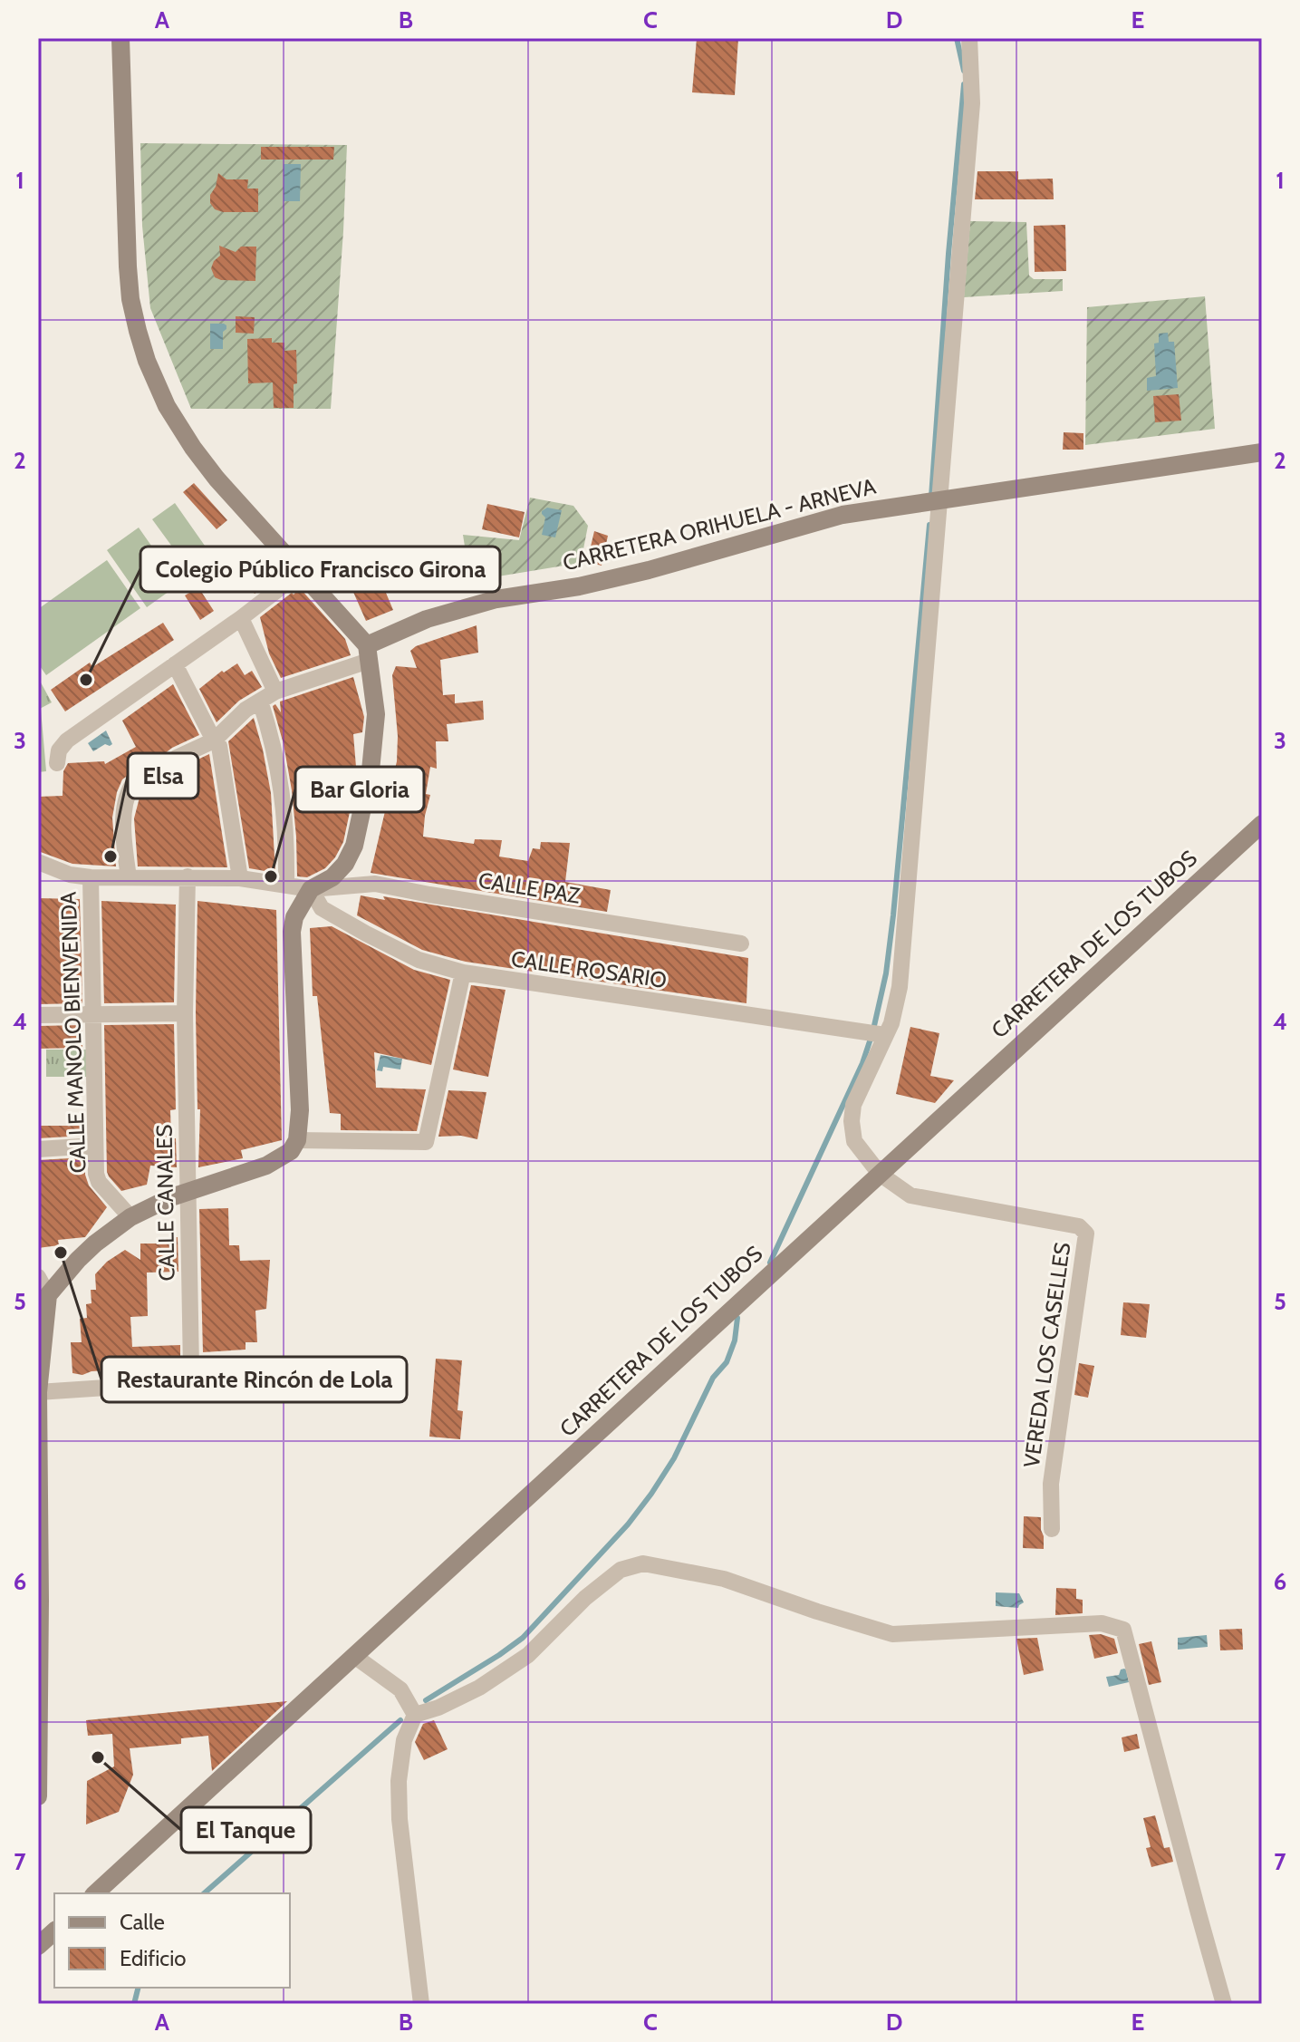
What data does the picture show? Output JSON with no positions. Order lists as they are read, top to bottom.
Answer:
{
  "streets": {
    "main road": ["CARRETERA ORIHUELA - ARNEVA", "CARRETERA DE LOS TUBOS"],
    "street": [
      "CALLE PAZ",
      "CALLE ROSARIO",
      "CALLE MANOLO BIENVENIDA",
      "CALLE CANALES",
      "VEREDA LOS CASELLES"
    ]
  },
  "crossings": [
    ["CALLE PAZ", "CALLE ROSARIO"],
    ["CALLE PAZ", "CALLE MANOLO BIENVENIDA"],
    ["CALLE PAZ", "CALLE CANALES"],
    ["CARRETERA DE LOS TUBOS", "VEREDA LOS CASELLES"]
  ],
  "places": [
    "Colegio Público Francisco Girona",
    "Elsa",
    "Bar Gloria",
    "Restaurante Rincón de Lola",
    "El Tanque"
  ],
  "legend": ["Calle", "Edificio"],
  "grid": {
    "columns": [
      "A",
      "B",
      "C",
      "D",
      "E"
    ],
    "rows": [
      "1",
      "2",
      "3",
      "4",
      "5",
      "6",
      "7"
    ]
  }
}
